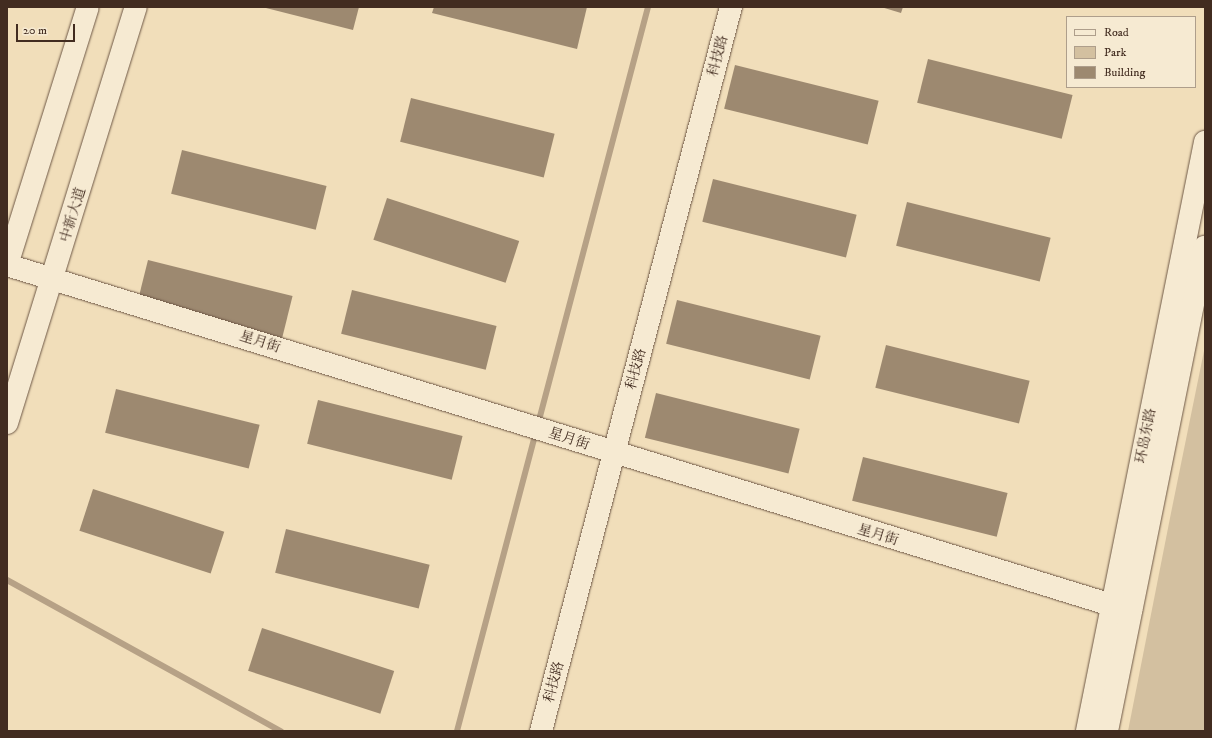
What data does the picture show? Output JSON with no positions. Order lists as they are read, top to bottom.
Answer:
{
  "streets": {
    "street": [
      "科技路",
      "中新大道",
      "星月街",
      "环岛东路"
    ]
  },
  "crossings": [
    ["科技路", "星月街"],
    ["中新大道", "星月街"],
    ["星月街", "环岛东路"]
  ],
  "legend": ["Road", "Park", "Building"],
  "scale_bar": "20 m"
}
